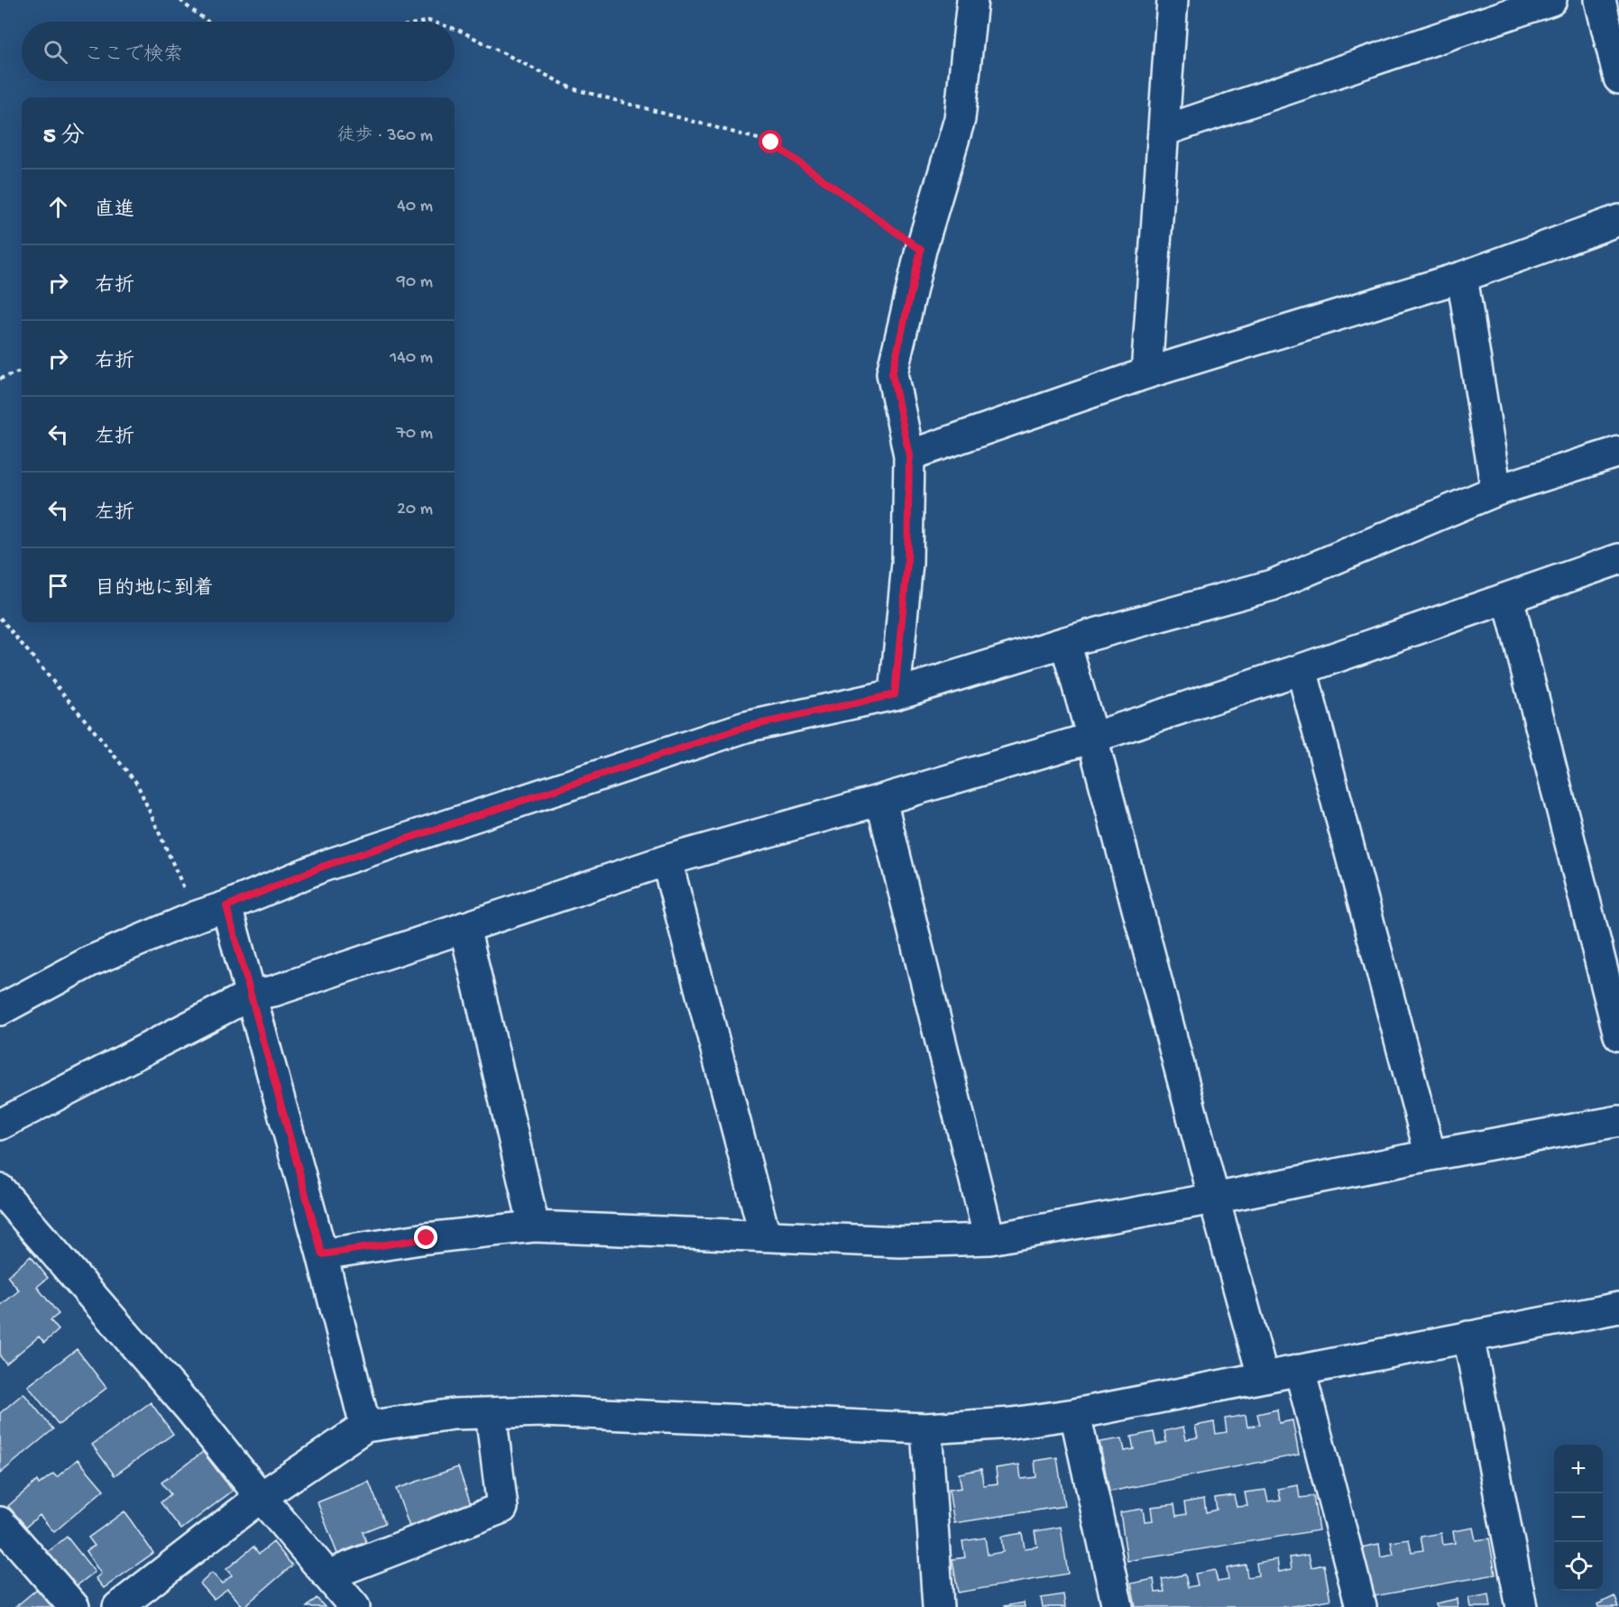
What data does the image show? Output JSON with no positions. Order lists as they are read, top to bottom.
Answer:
{
  "page": {
    "search": "ここで検索",
    "heading": ["5 分", "徒歩 · 360 m"],
    "list": [
      ["直進", "40 m"],
      ["右折", "90 m"],
      ["右折", "140 m"],
      ["左折", "70 m"],
      ["左折", "20 m"],
      "目的地に到着"
    ],
    "map_buttons": ["+", "−"]
  }
}
